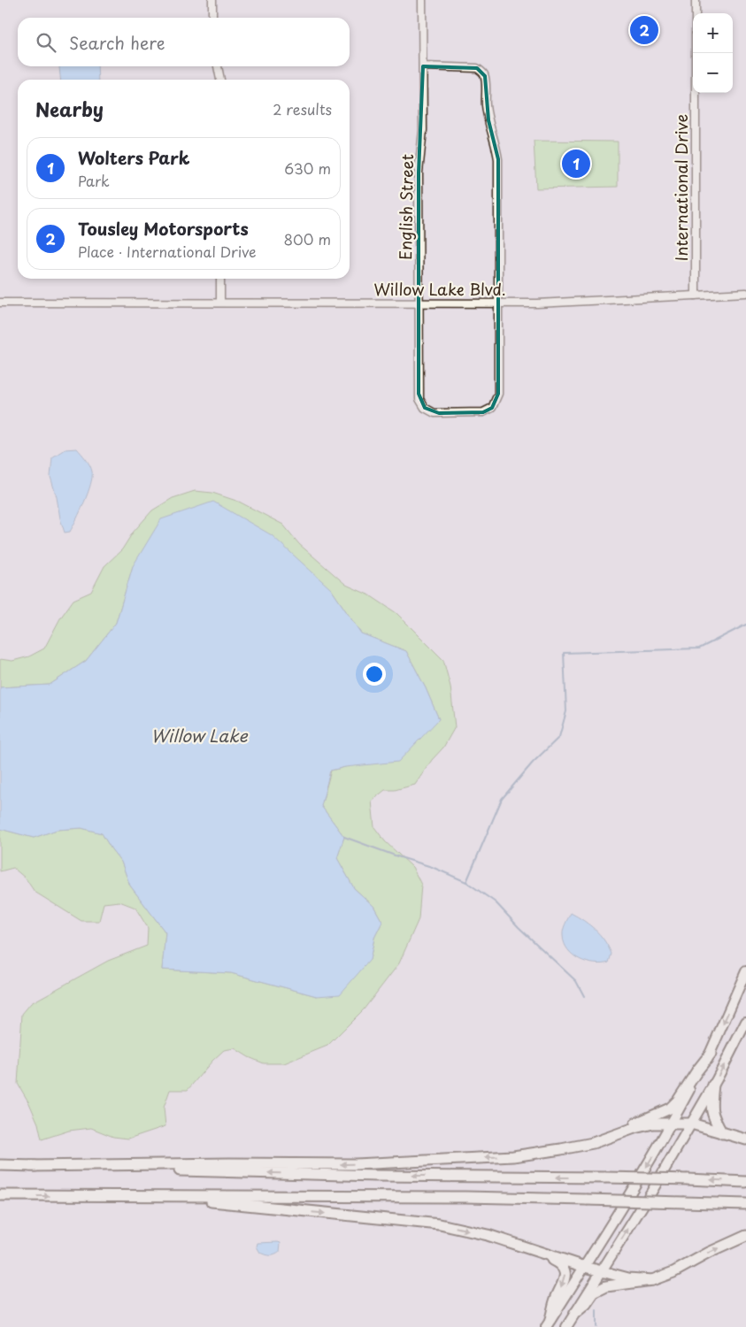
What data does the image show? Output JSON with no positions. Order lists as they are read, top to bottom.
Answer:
{
  "streets": {
    "street": ["International Drive", "English Street", "Willow Lake Blvd."]
  },
  "crossings": [
    ["International Drive", "Willow Lake Blvd."],
    ["English Street", "Willow Lake Blvd."]
  ],
  "water": ["Willow Lake"],
  "page": {
    "map_buttons": ["+", "−"],
    "pins": ["2", "1"],
    "search": "Search here",
    "heading": ["Nearby", "2 results"],
    "list": [
      {
        "mark": "1",
        "name": "Wolters Park",
        "note": "Park",
        "value": "630 m"
      },
      {
        "mark": "2",
        "name": "Tousley Motorsports",
        "note": "Place · International Drive",
        "value": "800 m"
      }
    ]
  }
}
